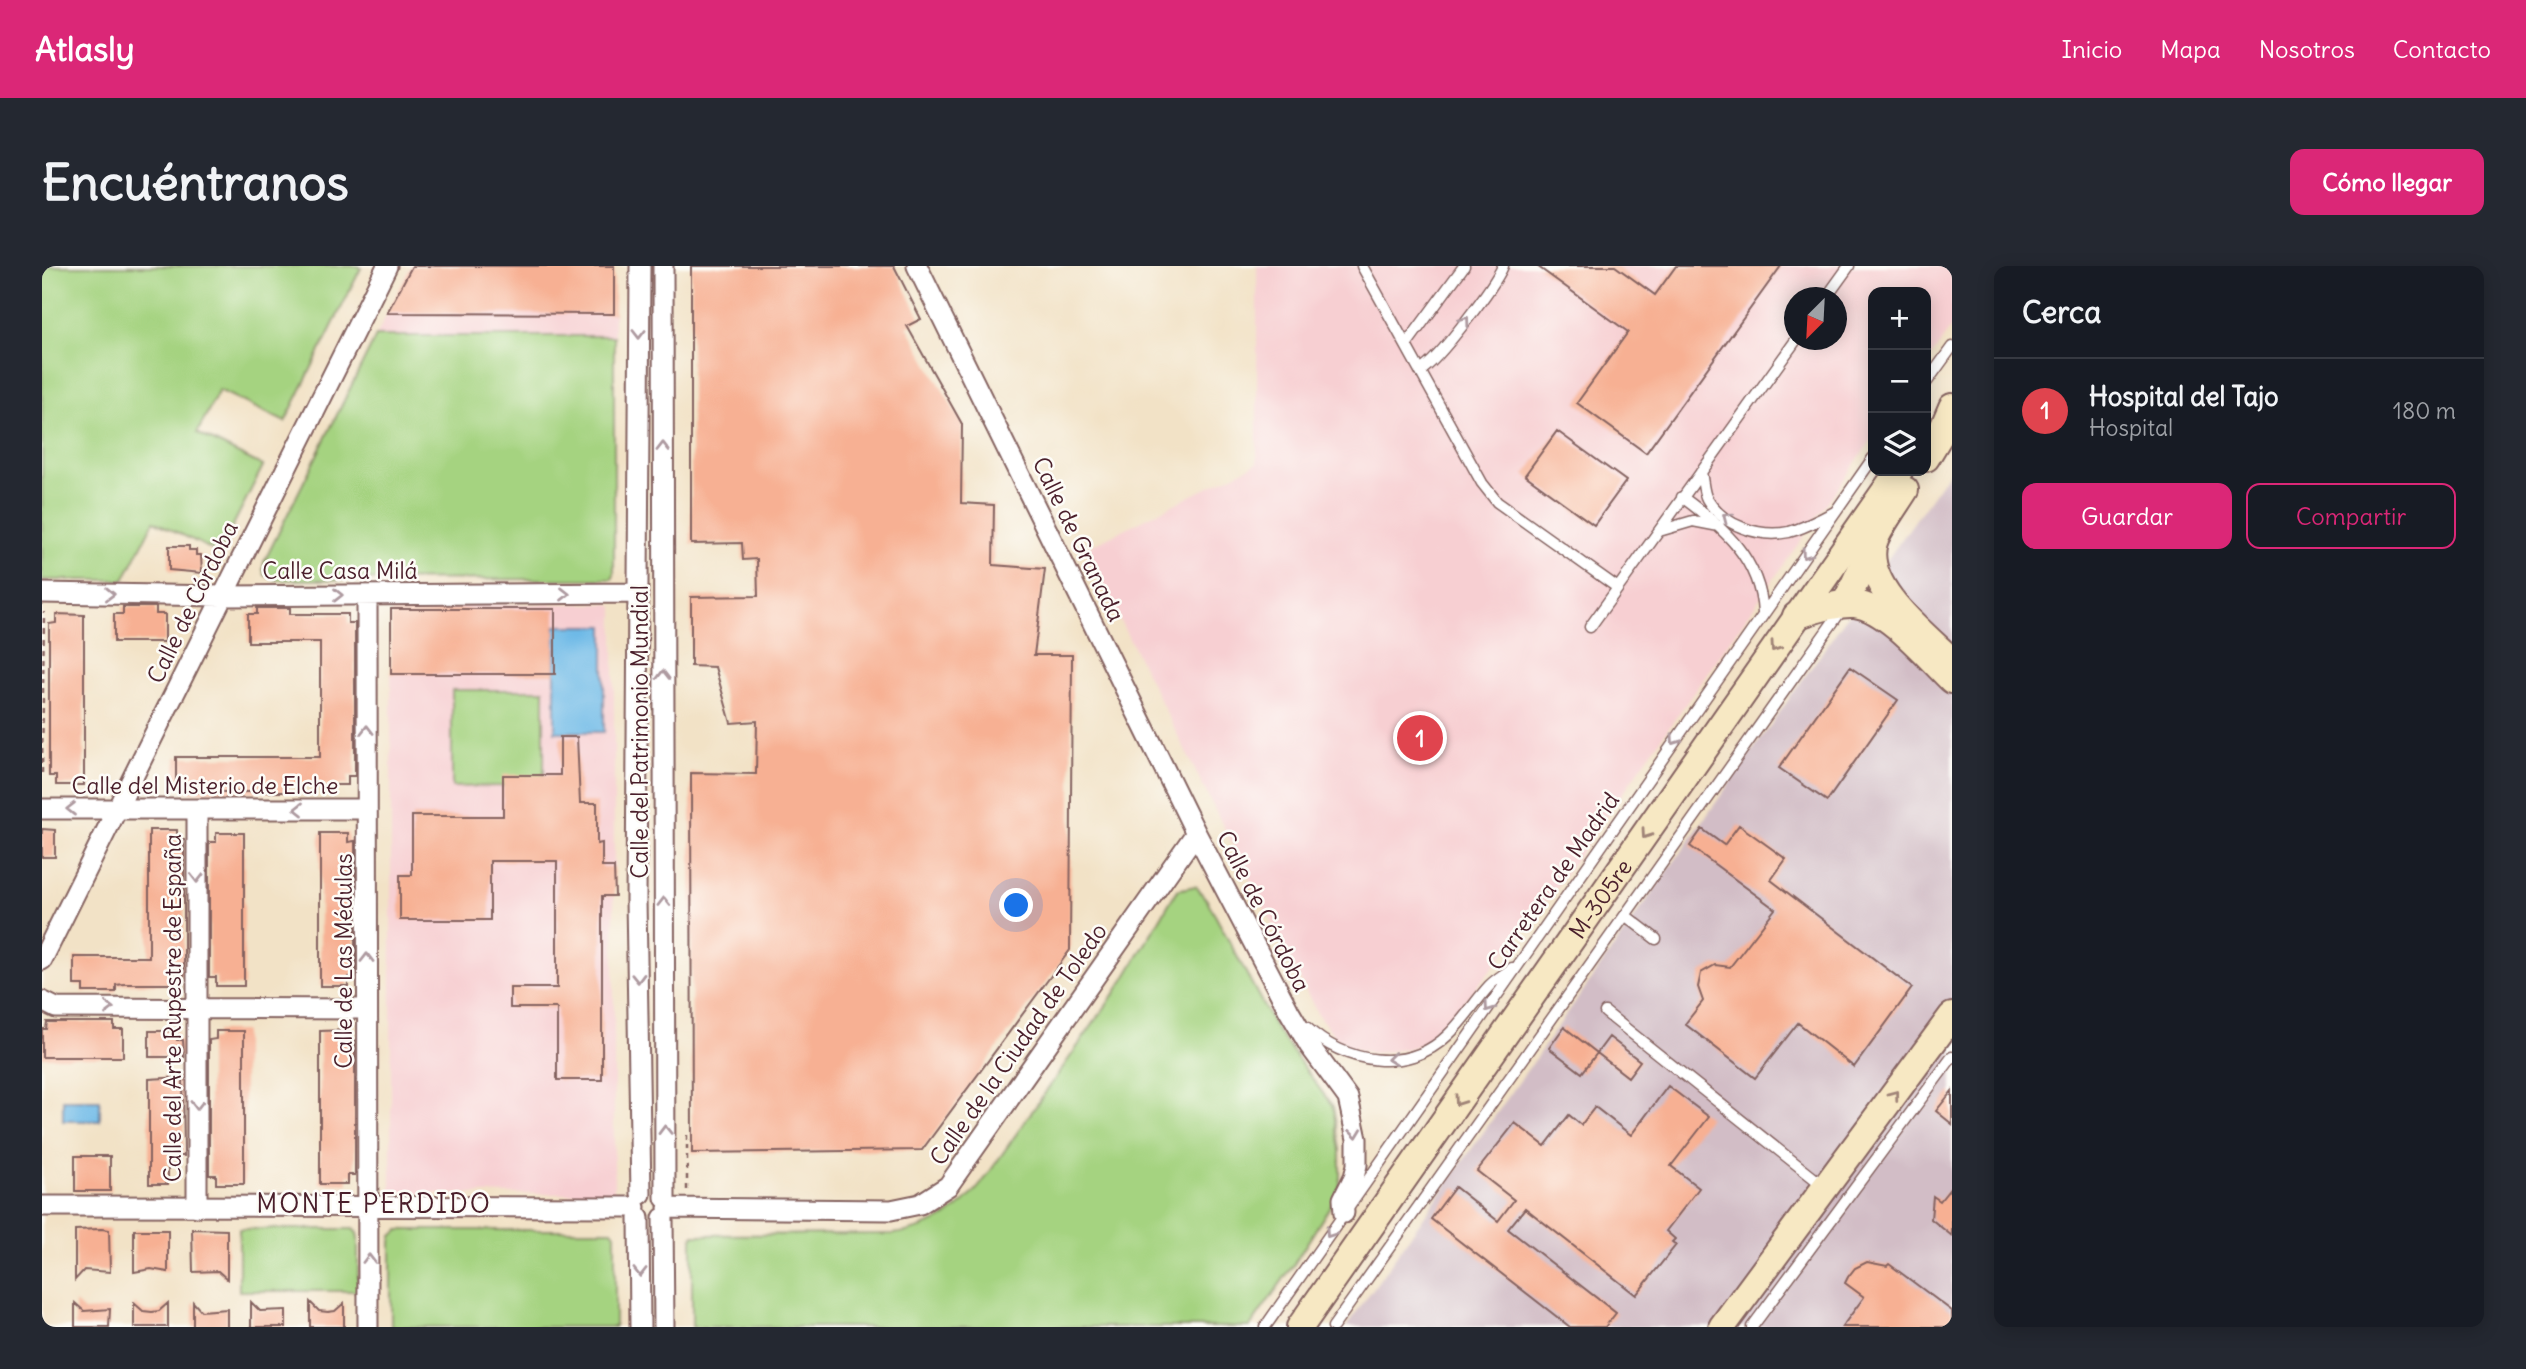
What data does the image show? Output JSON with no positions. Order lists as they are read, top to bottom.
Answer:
{
  "streets": {
    "main road": ["M-305re"],
    "street": [
      "Calle de Granada",
      "Calle Casa Milá",
      "Calle de Córdoba",
      "Calle del Patrimonio Mundial",
      "Calle del Misterio de Elche",
      "Calle de Las Médulas",
      "Calle del Arte Rupestre de España",
      "Calle de la Ciudad de Toledo"
    ],
    "lane": ["Carretera de Madrid"]
  },
  "crossings": [
    ["Calle de Granada", "Calle de Córdoba"],
    ["Calle de Granada", "Calle de la Ciudad de Toledo"],
    ["Calle Casa Milá", "Calle de Córdoba"],
    ["Calle Casa Milá", "Calle del Patrimonio Mundial"],
    ["Calle Casa Milá", "Calle de Las Médulas"],
    ["Calle de Córdoba", "Calle del Misterio de Elche"],
    ["Calle de Córdoba", "Carretera de Madrid"],
    ["Calle de Córdoba", "Calle de la Ciudad de Toledo"],
    ["Calle del Patrimonio Mundial", "Calle de la Ciudad de Toledo"],
    ["Calle del Misterio de Elche", "Calle de Las Médulas"],
    ["Calle del Misterio de Elche", "Calle del Arte Rupestre de España"]
  ],
  "one_way": [
    "Calle Casa Milá",
    "Calle del Misterio de Elche",
    "M-305re",
    "Calle de Las Médulas",
    "Calle del Arte Rupestre de España"
  ],
  "districts": ["MONTE PERDIDO"],
  "north": "bottom left",
  "page": {
    "header": "Atlasly",
    "nav": [
      "Inicio",
      "Mapa",
      "Nosotros",
      "Contacto"
    ],
    "buttons": [
      "Cómo llegar",
      ["Guardar", "Compartir"]
    ],
    "title": "Encuéntranos",
    "heading": "Cerca",
    "map_buttons": ["+", "−"],
    "list": [
      {
        "mark": "1",
        "name": "Hospital del Tajo",
        "note": "Hospital",
        "value": "180 m"
      }
    ],
    "pins": "1"
  }
}
